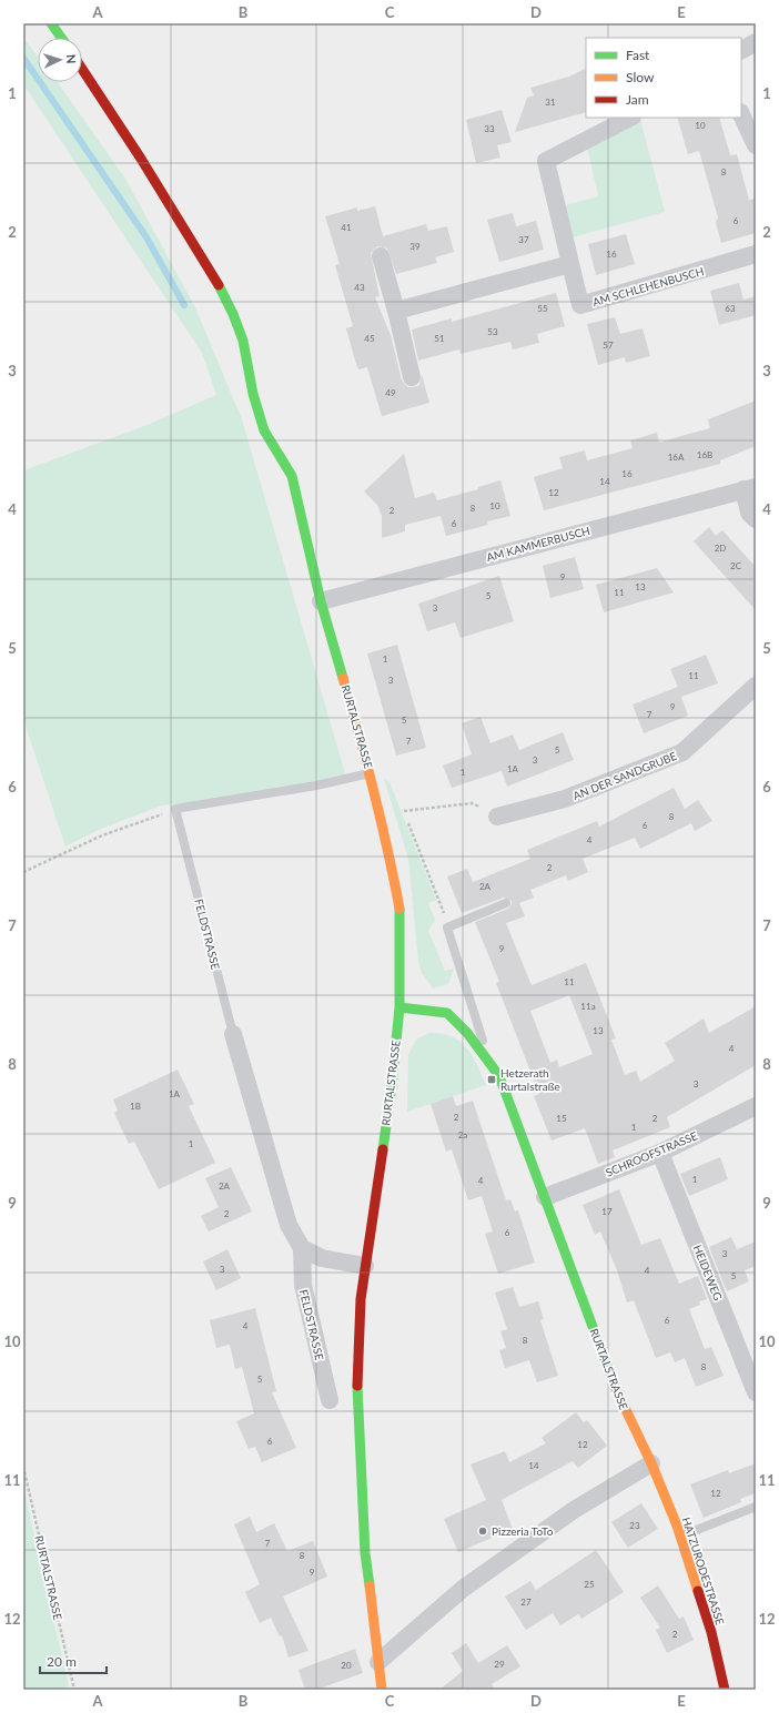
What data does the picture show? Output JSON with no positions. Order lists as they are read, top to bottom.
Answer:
{
  "streets": {
    "street": [
      "AM SCHLEHENBUSCH",
      "AM KAMMERBUSCH",
      "RURTALSTRASSE",
      "AN DER SANDGRUBE",
      "FELDSTRASSE",
      "SCHROOFSTRASSE",
      "HEIDEWEG",
      "HATZURODESTRASSE"
    ]
  },
  "crossings": [
    ["AM KAMMERBUSCH", "RURTALSTRASSE"],
    ["RURTALSTRASSE", "SCHROOFSTRASSE"],
    ["RURTALSTRASSE", "HATZURODESTRASSE"],
    ["SCHROOFSTRASSE", "HEIDEWEG"]
  ],
  "places": {
    "transit": ["Hetzerath Rurtalstraße"],
    "other": ["Pizzeria ToTo"]
  },
  "house_numbers": [
    "31",
    "10",
    "33",
    "8",
    "6",
    "41",
    "37",
    "39",
    "16",
    "43",
    "55",
    "63",
    "53",
    "45",
    "51",
    "57",
    "49",
    "16B",
    "16A",
    "16",
    "14",
    "12",
    "10",
    "8",
    "2",
    "6",
    "2D",
    "2C",
    "9",
    "13",
    "11",
    "5",
    "3",
    "1",
    "11",
    "3",
    "9",
    "7",
    "5",
    "7",
    "5",
    "3",
    "1A",
    "1",
    "8",
    "6",
    "4",
    "2",
    "2A",
    "9",
    "11",
    "11a",
    "13",
    "4",
    "3",
    "1A",
    "1B",
    "2",
    "15",
    "2",
    "1",
    "2a",
    "1",
    "1",
    "4",
    "2A",
    "17",
    "2",
    "6",
    "3",
    "3",
    "4",
    "5",
    "6",
    "4",
    "8",
    "8",
    "5",
    "6",
    "12",
    "14",
    "12",
    "23",
    "7",
    "8",
    "9",
    "25",
    "27",
    "2",
    "29",
    "20"
  ],
  "legend": ["Fast", "Slow", "Jam"],
  "scale_bar": "20 m",
  "north": "right",
  "grid": {
    "columns": [
      "A",
      "B",
      "C",
      "D",
      "E"
    ],
    "rows": [
      "1",
      "2",
      "3",
      "4",
      "5",
      "6",
      "7",
      "8",
      "9",
      "10",
      "11",
      "12"
    ]
  }
}
